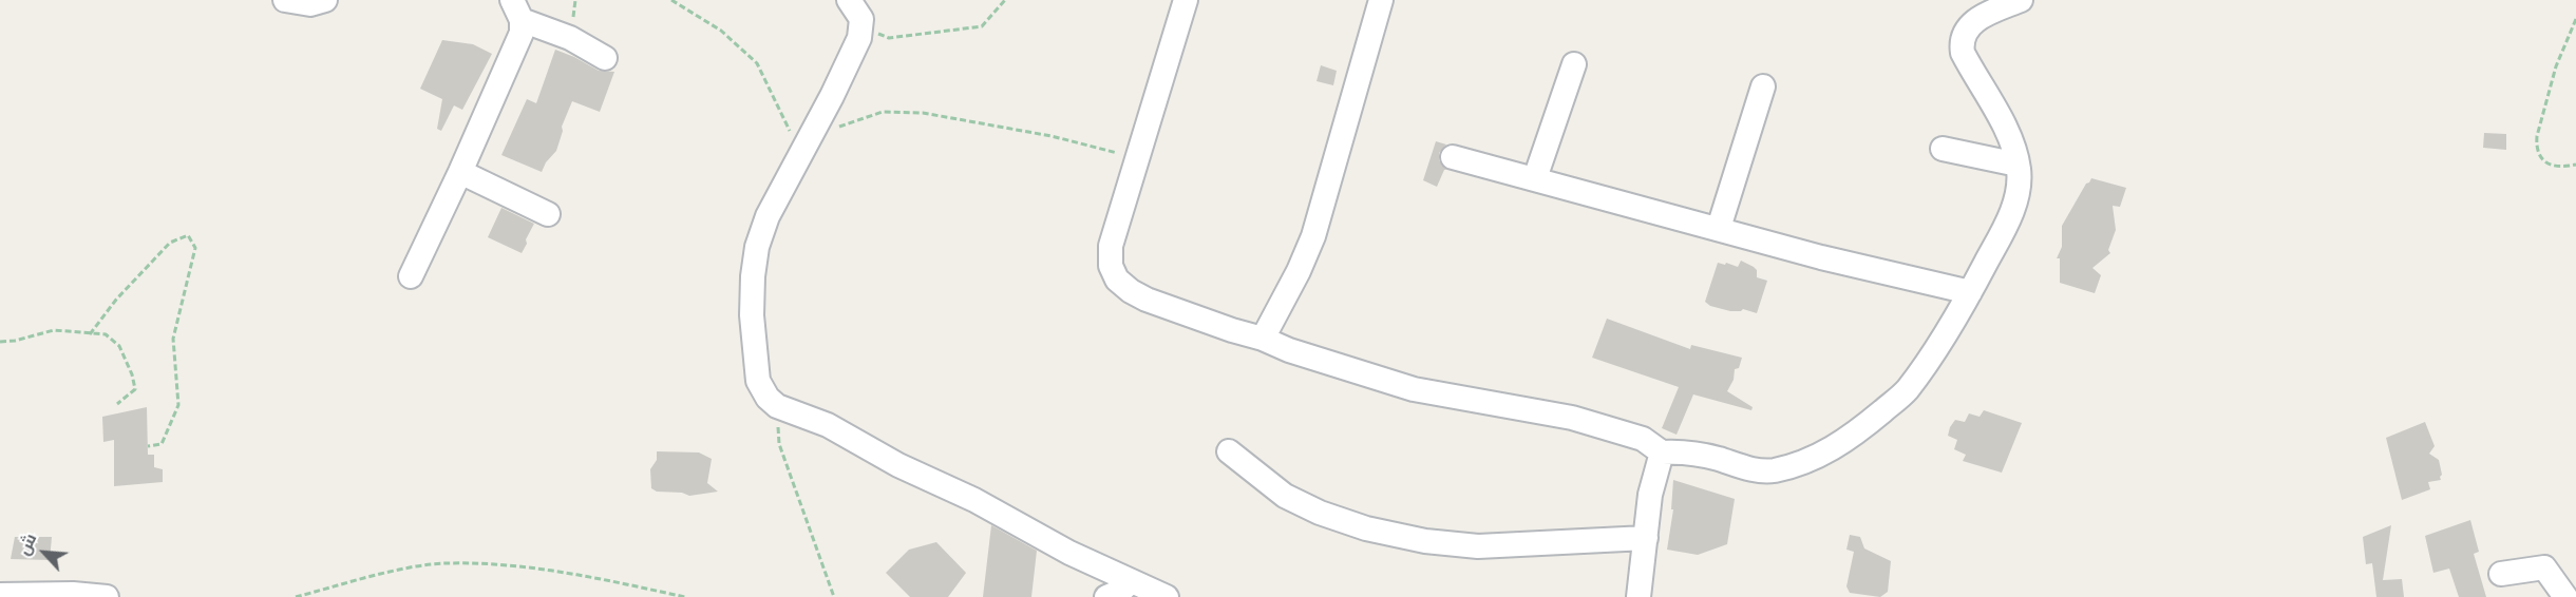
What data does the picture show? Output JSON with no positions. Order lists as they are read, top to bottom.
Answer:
{
  "north": "top left"
}
